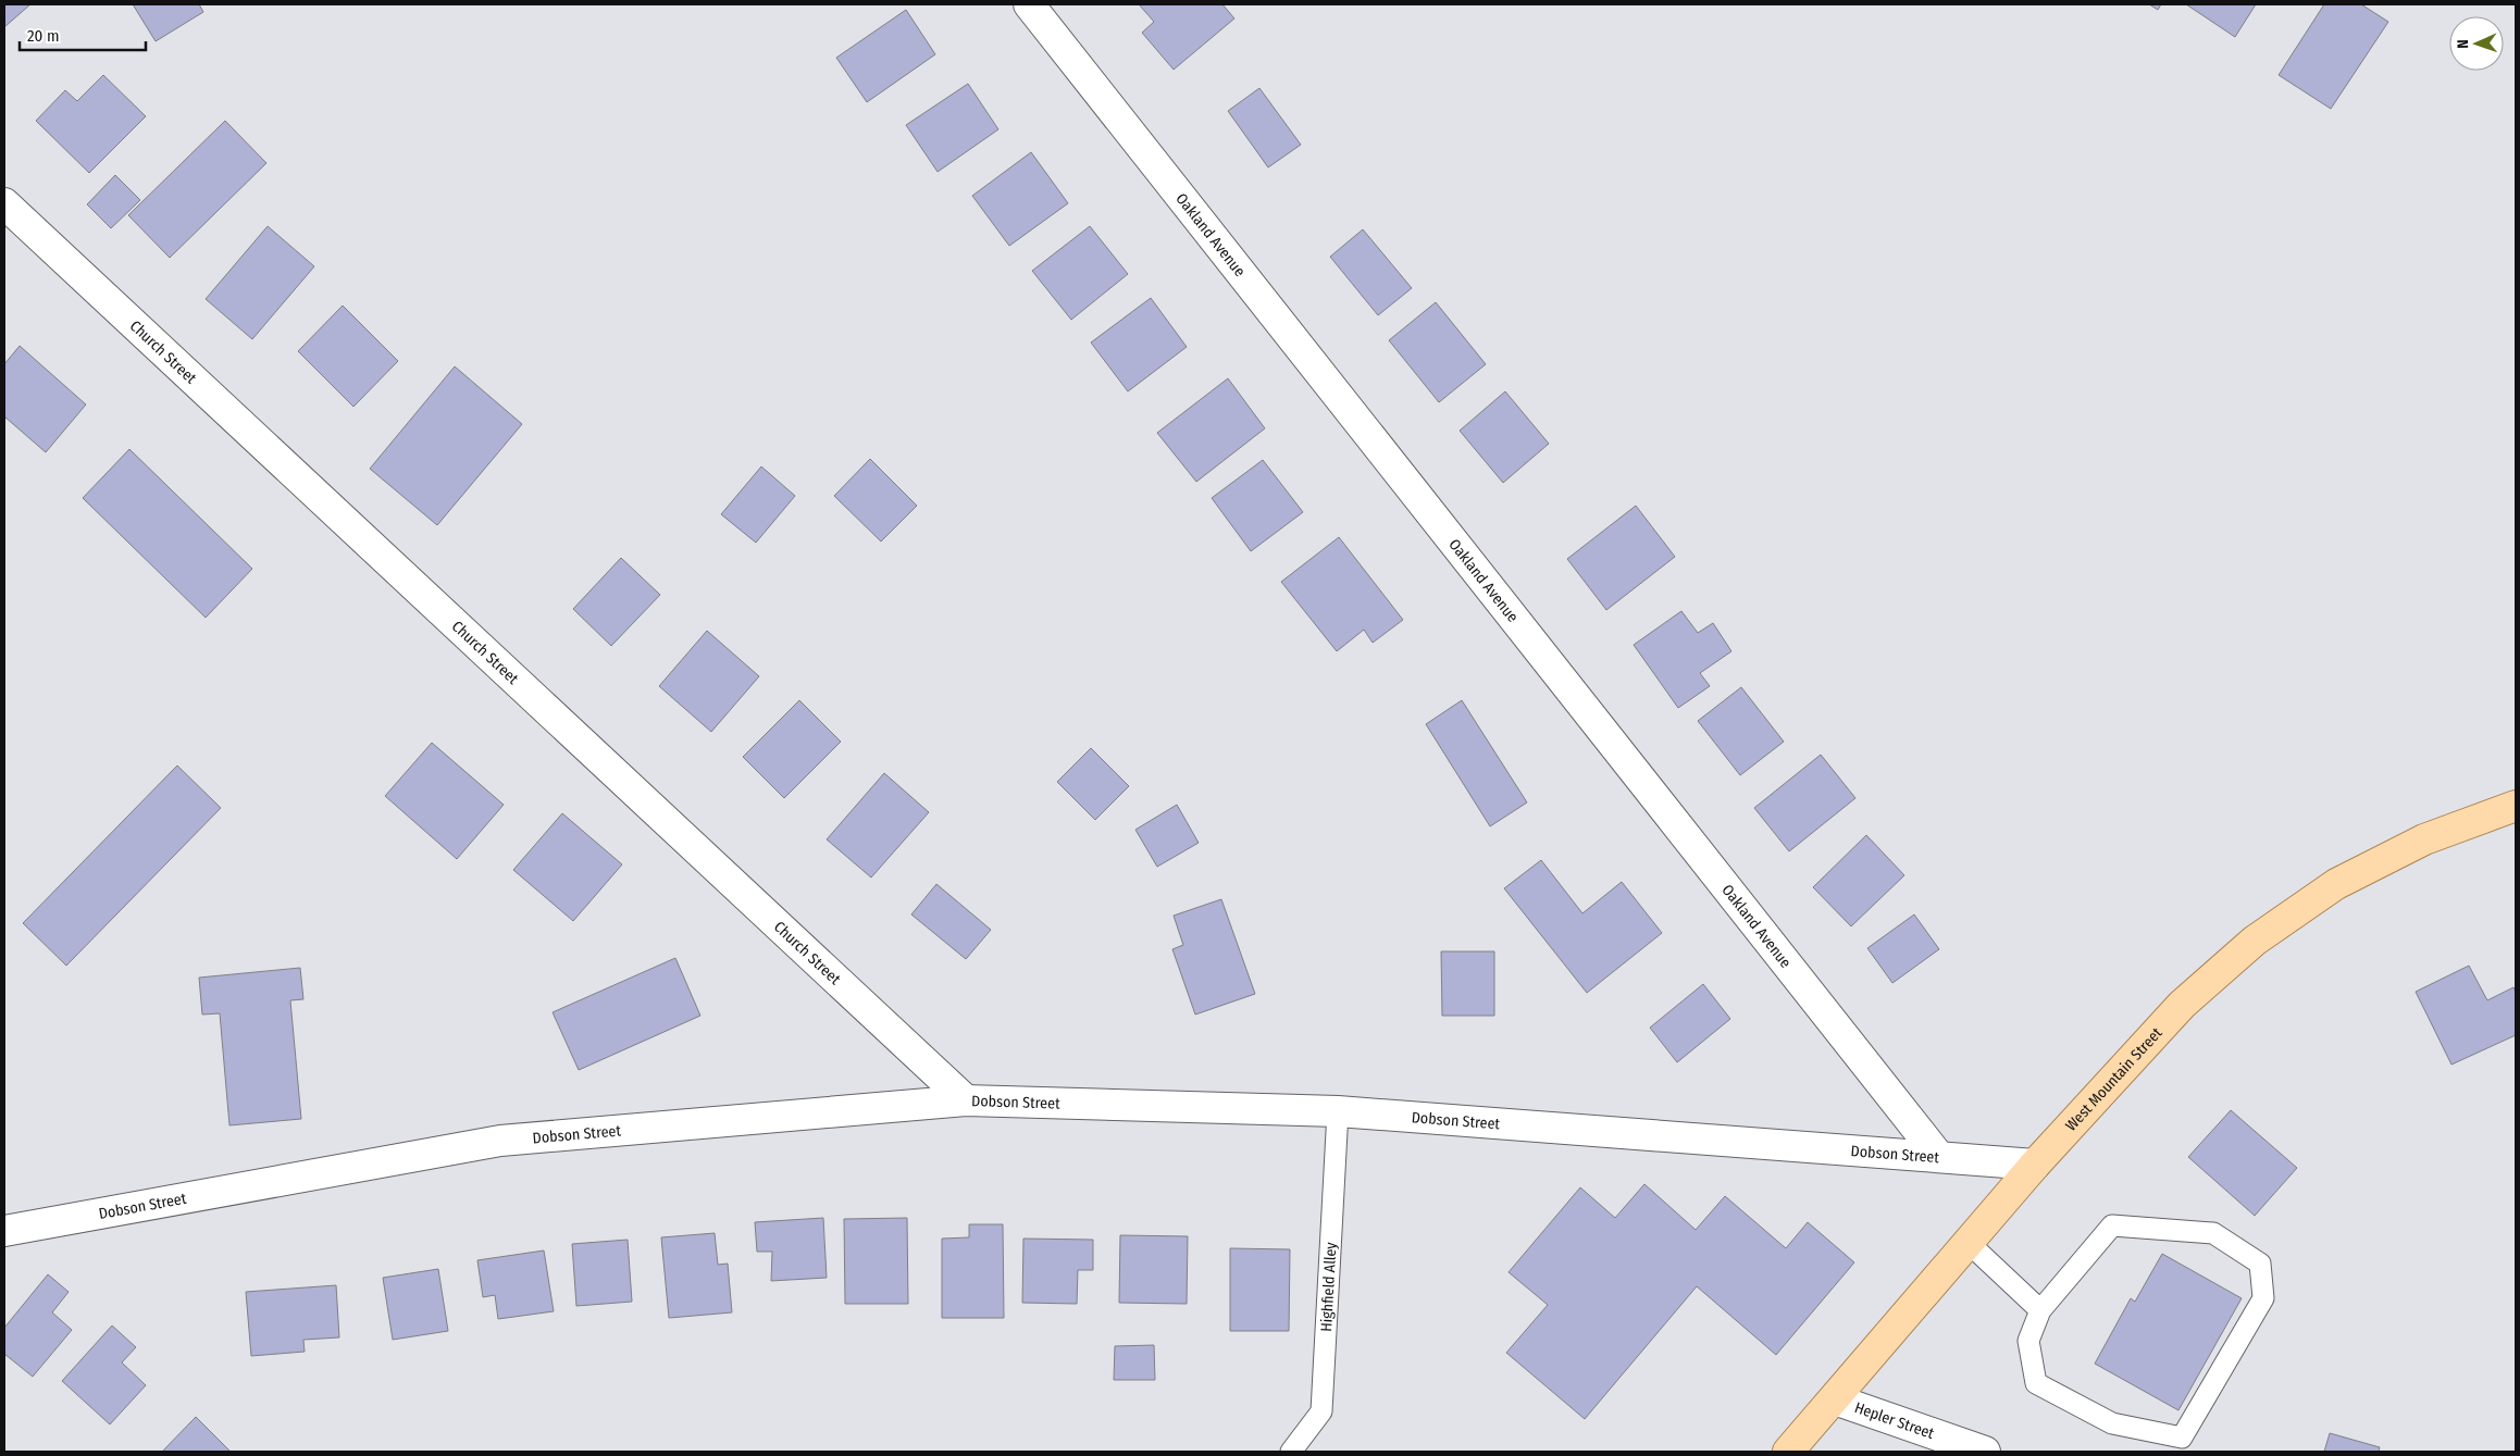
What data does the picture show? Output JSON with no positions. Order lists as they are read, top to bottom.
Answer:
{
  "streets": {
    "main road": ["West Mountain Street"],
    "street": [
      "Oakland Avenue",
      "Church Street",
      "Dobson Street",
      "Hepler Street"
    ],
    "lane": ["Highfield Alley"]
  },
  "crossings": [
    ["Oakland Avenue", "Dobson Street"],
    ["Church Street", "Dobson Street"],
    ["West Mountain Street", "Dobson Street"],
    ["West Mountain Street", "Hepler Street"],
    ["Dobson Street", "Highfield Alley"]
  ],
  "scale_bar": "20 m",
  "north": "left"
}
